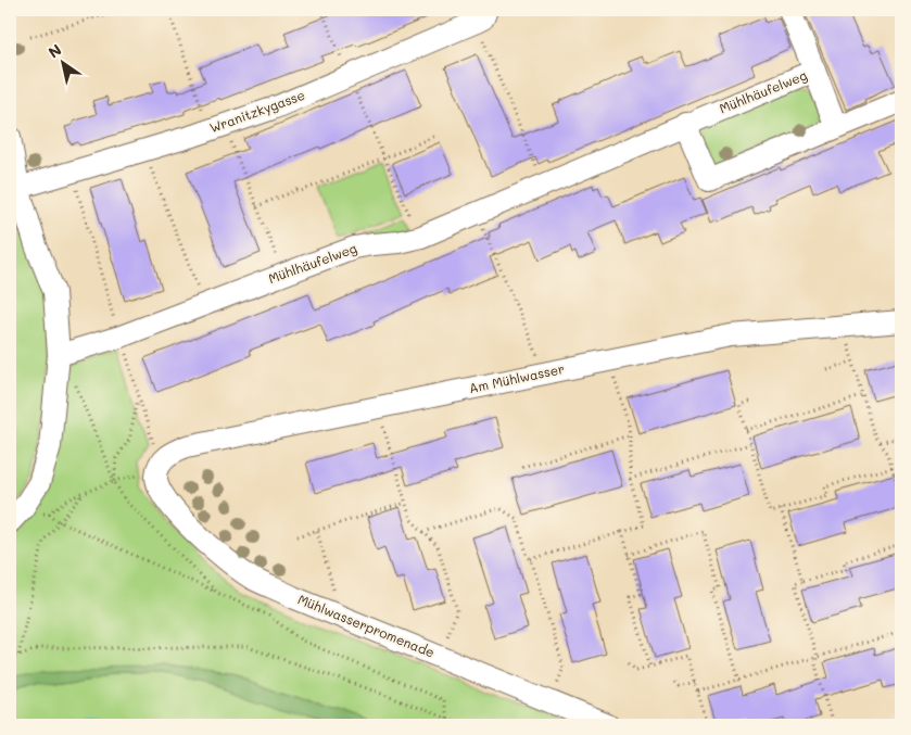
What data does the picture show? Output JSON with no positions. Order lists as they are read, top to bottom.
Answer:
{
  "streets": {
    "street": [
      "Mühlhäufelweg",
      "Wranitzkygasse",
      "Am Mühlwasser",
      "Mühlwasserpromenade"
    ]
  },
  "crossings": [
    ["Am Mühlwasser", "Mühlwasserpromenade"]
  ],
  "north": "top left"
}
